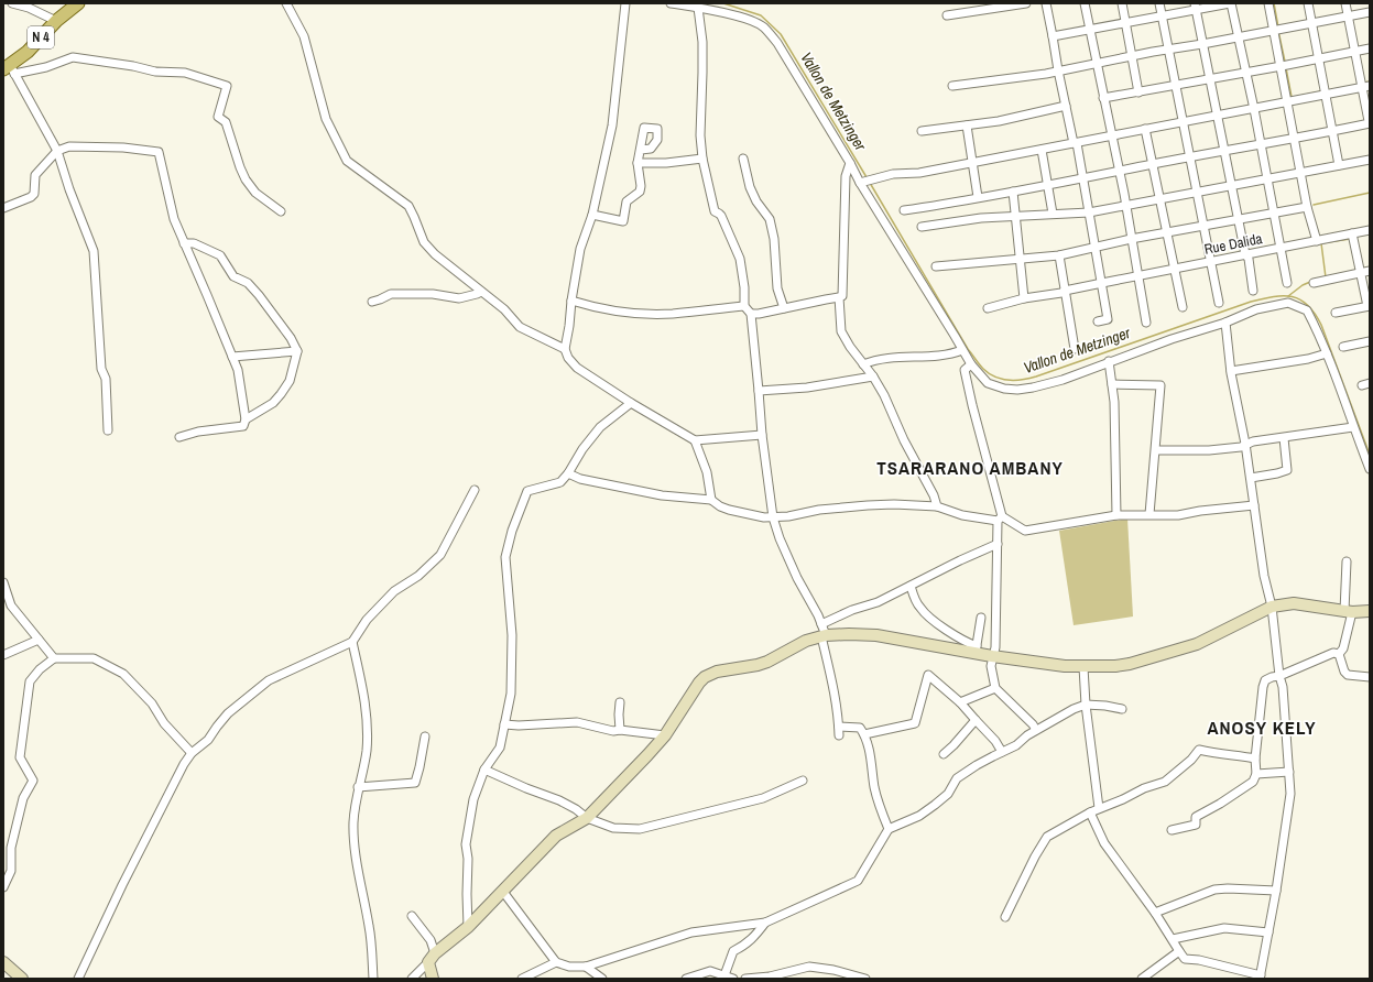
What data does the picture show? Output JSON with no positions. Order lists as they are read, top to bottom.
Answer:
{
  "streets": {
    "main road": ["N 4"],
    "street": ["Rue Dalida"]
  },
  "districts": ["TSARARANO AMBANY", "ANOSY KELY"],
  "water": ["Vallon de Metzinger"]
}
